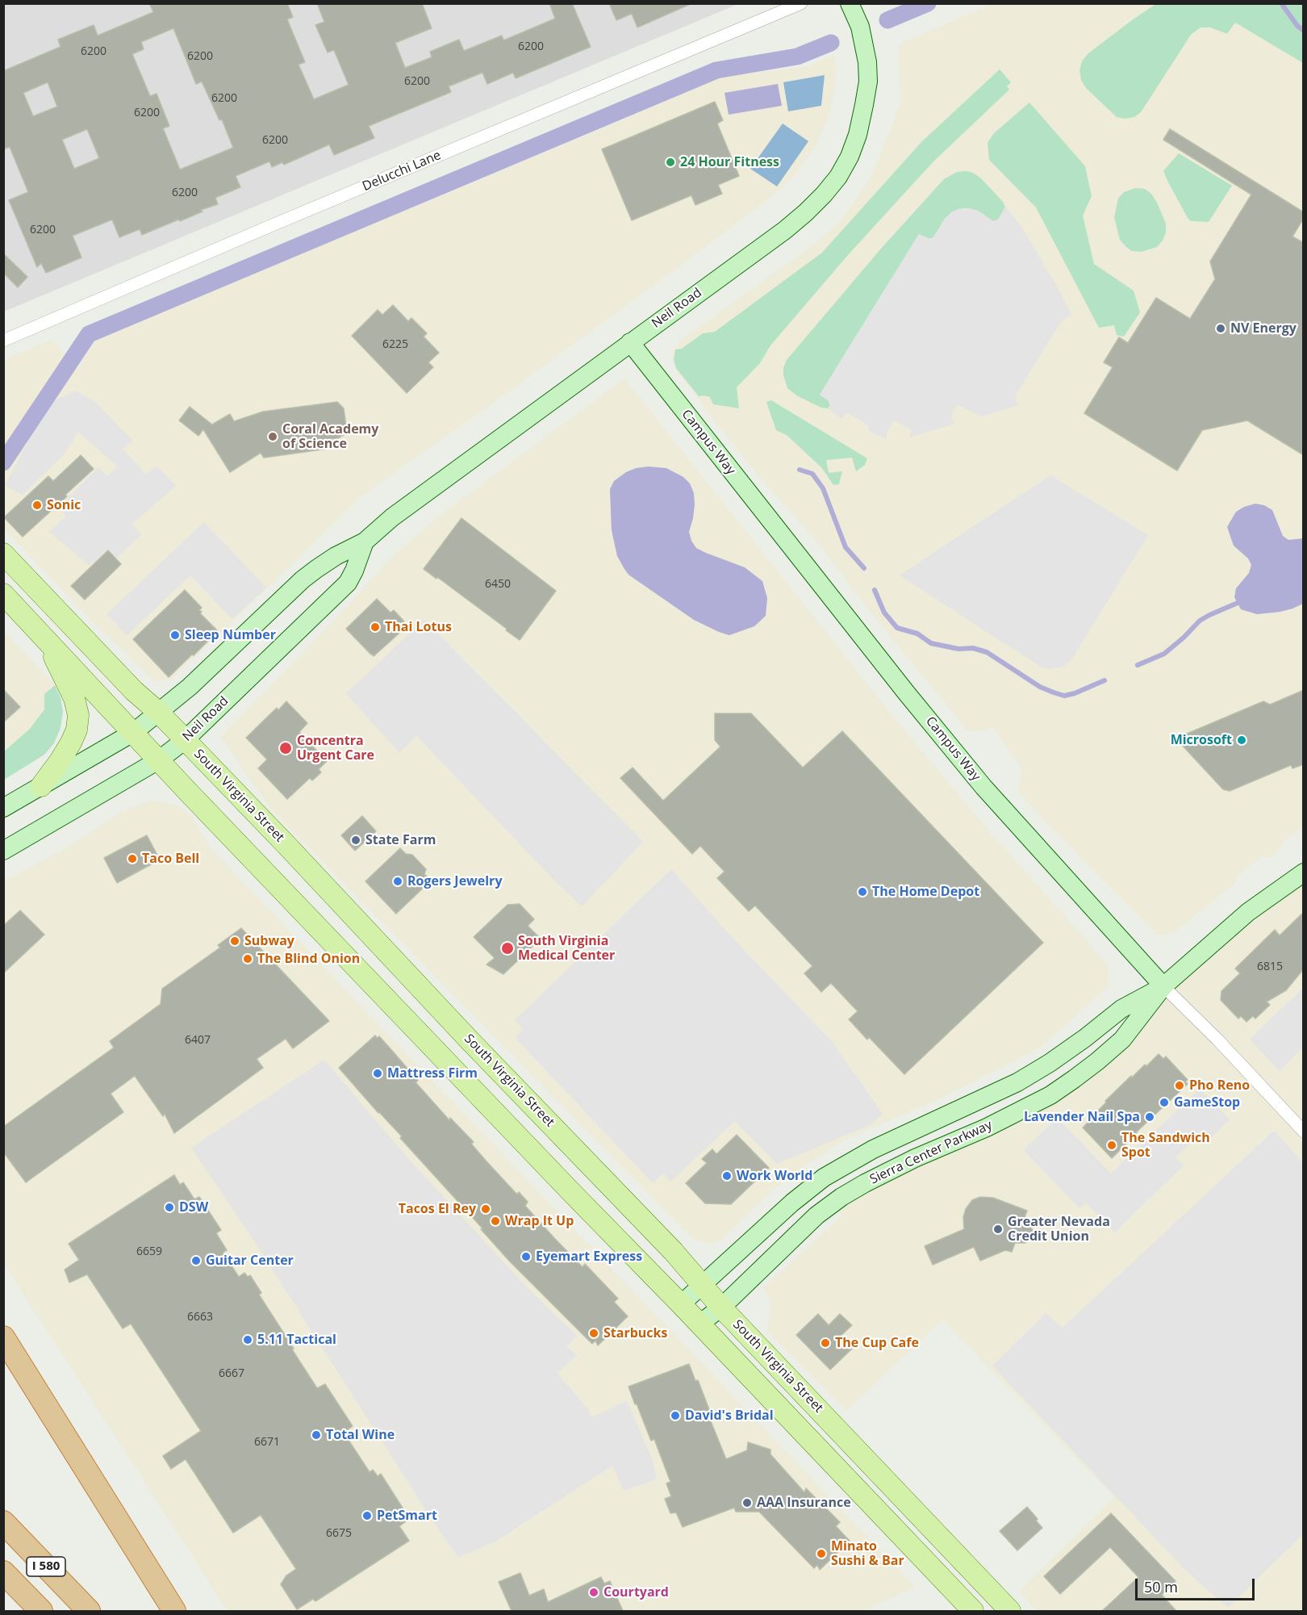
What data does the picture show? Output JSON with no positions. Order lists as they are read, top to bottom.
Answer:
{
  "streets": {
    "highway": ["I 580"],
    "main road": ["South Virginia Street"],
    "street": [
      "Delucchi Lane",
      "Neil Road",
      "Campus Way",
      "Sierra Center Parkway"
    ]
  },
  "crossings": [
    ["Neil Road", "Campus Way"],
    ["Neil Road", "South Virginia Street"],
    ["Campus Way", "Sierra Center Parkway"],
    ["South Virginia Street", "Sierra Center Parkway"]
  ],
  "places": [
    "24 Hour Fitness",
    "NV Energy",
    "Coral Academy of Science",
    "Sonic",
    "Thai Lotus",
    "Sleep Number",
    "Microsoft",
    "Concentra Urgent Care",
    "State Farm",
    "Taco Bell",
    "Rogers Jewelry",
    "The Home Depot",
    "Subway",
    "South Virginia Medical Center",
    "The Blind Onion",
    "Mattress Firm",
    "Pho Reno",
    "GameStop",
    "Lavender Nail Spa",
    "The Sandwich Spot",
    "Work World",
    "DSW",
    "Tacos El Rey",
    "Wrap It Up",
    "Greater Nevada Credit Union",
    "Eyemart Express",
    "Guitar Center",
    "Starbucks",
    "5.11 Tactical",
    "The Cup Cafe",
    "David's Bridal",
    "Total Wine",
    "AAA Insurance",
    "PetSmart",
    "Minato Sushi & Bar",
    "Courtyard"
  ],
  "house_numbers": [
    "6200",
    "6200",
    "6200",
    "6200",
    "6200",
    "6200",
    "6200",
    "6200",
    "6200",
    "6225",
    "6450",
    "6815",
    "6407",
    "6659",
    "6663",
    "6667",
    "6671",
    "6675"
  ],
  "scale_bar": "50 m"
}
